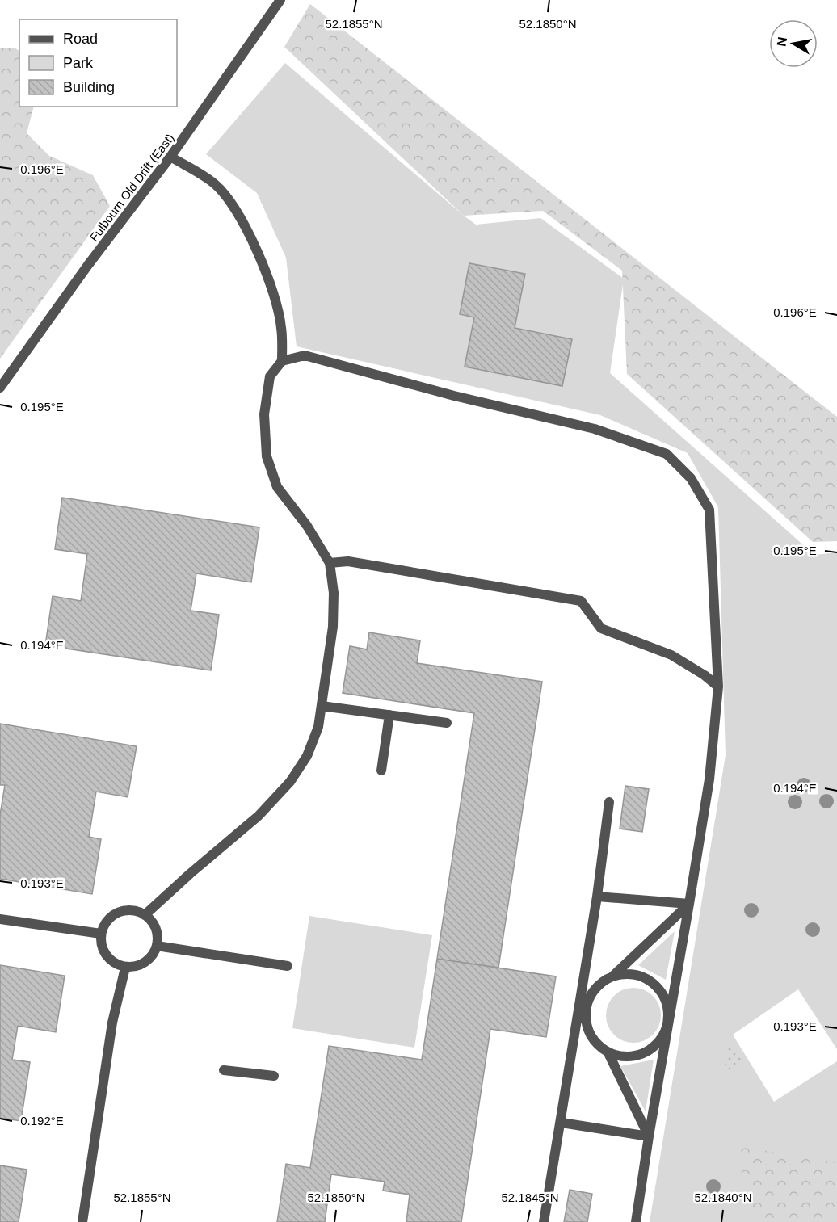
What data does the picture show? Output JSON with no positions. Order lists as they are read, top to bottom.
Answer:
{
  "streets": {
    "street": ["Fulbourn Old Drift (East)"]
  },
  "legend": ["Road", "Park", "Building"],
  "north": "left",
  "coordinates": [
    "52.1855°N",
    "52.1850°N",
    "0.196°E",
    "0.195°E",
    "0.194°E",
    "0.193°E",
    "0.192°E",
    "52.1845°N",
    "52.1840°N"
  ]
}
